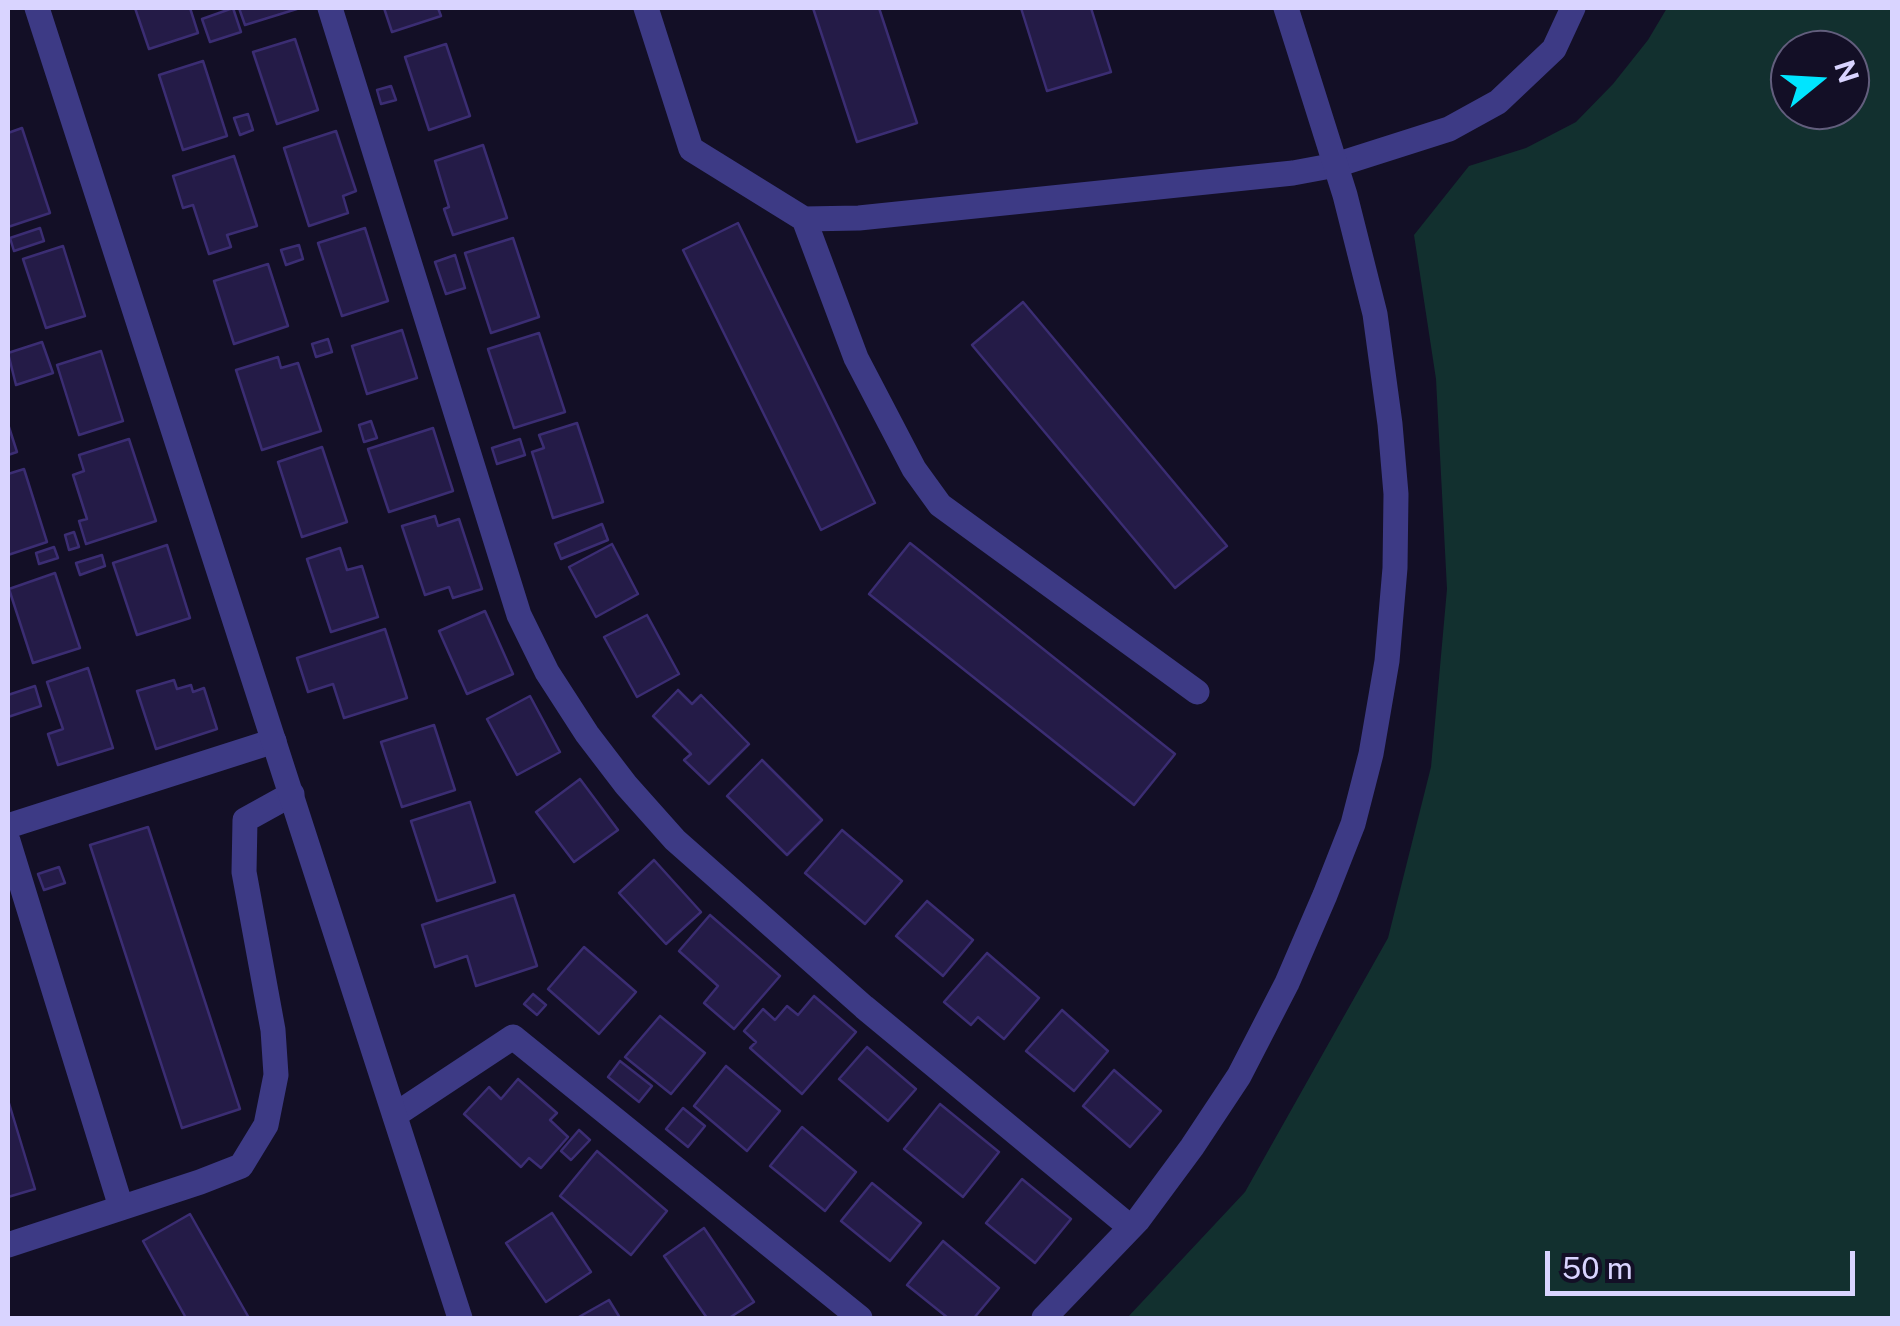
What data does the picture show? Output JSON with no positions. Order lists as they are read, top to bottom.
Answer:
{
  "scale_bar": "50 m",
  "north": "right"
}
